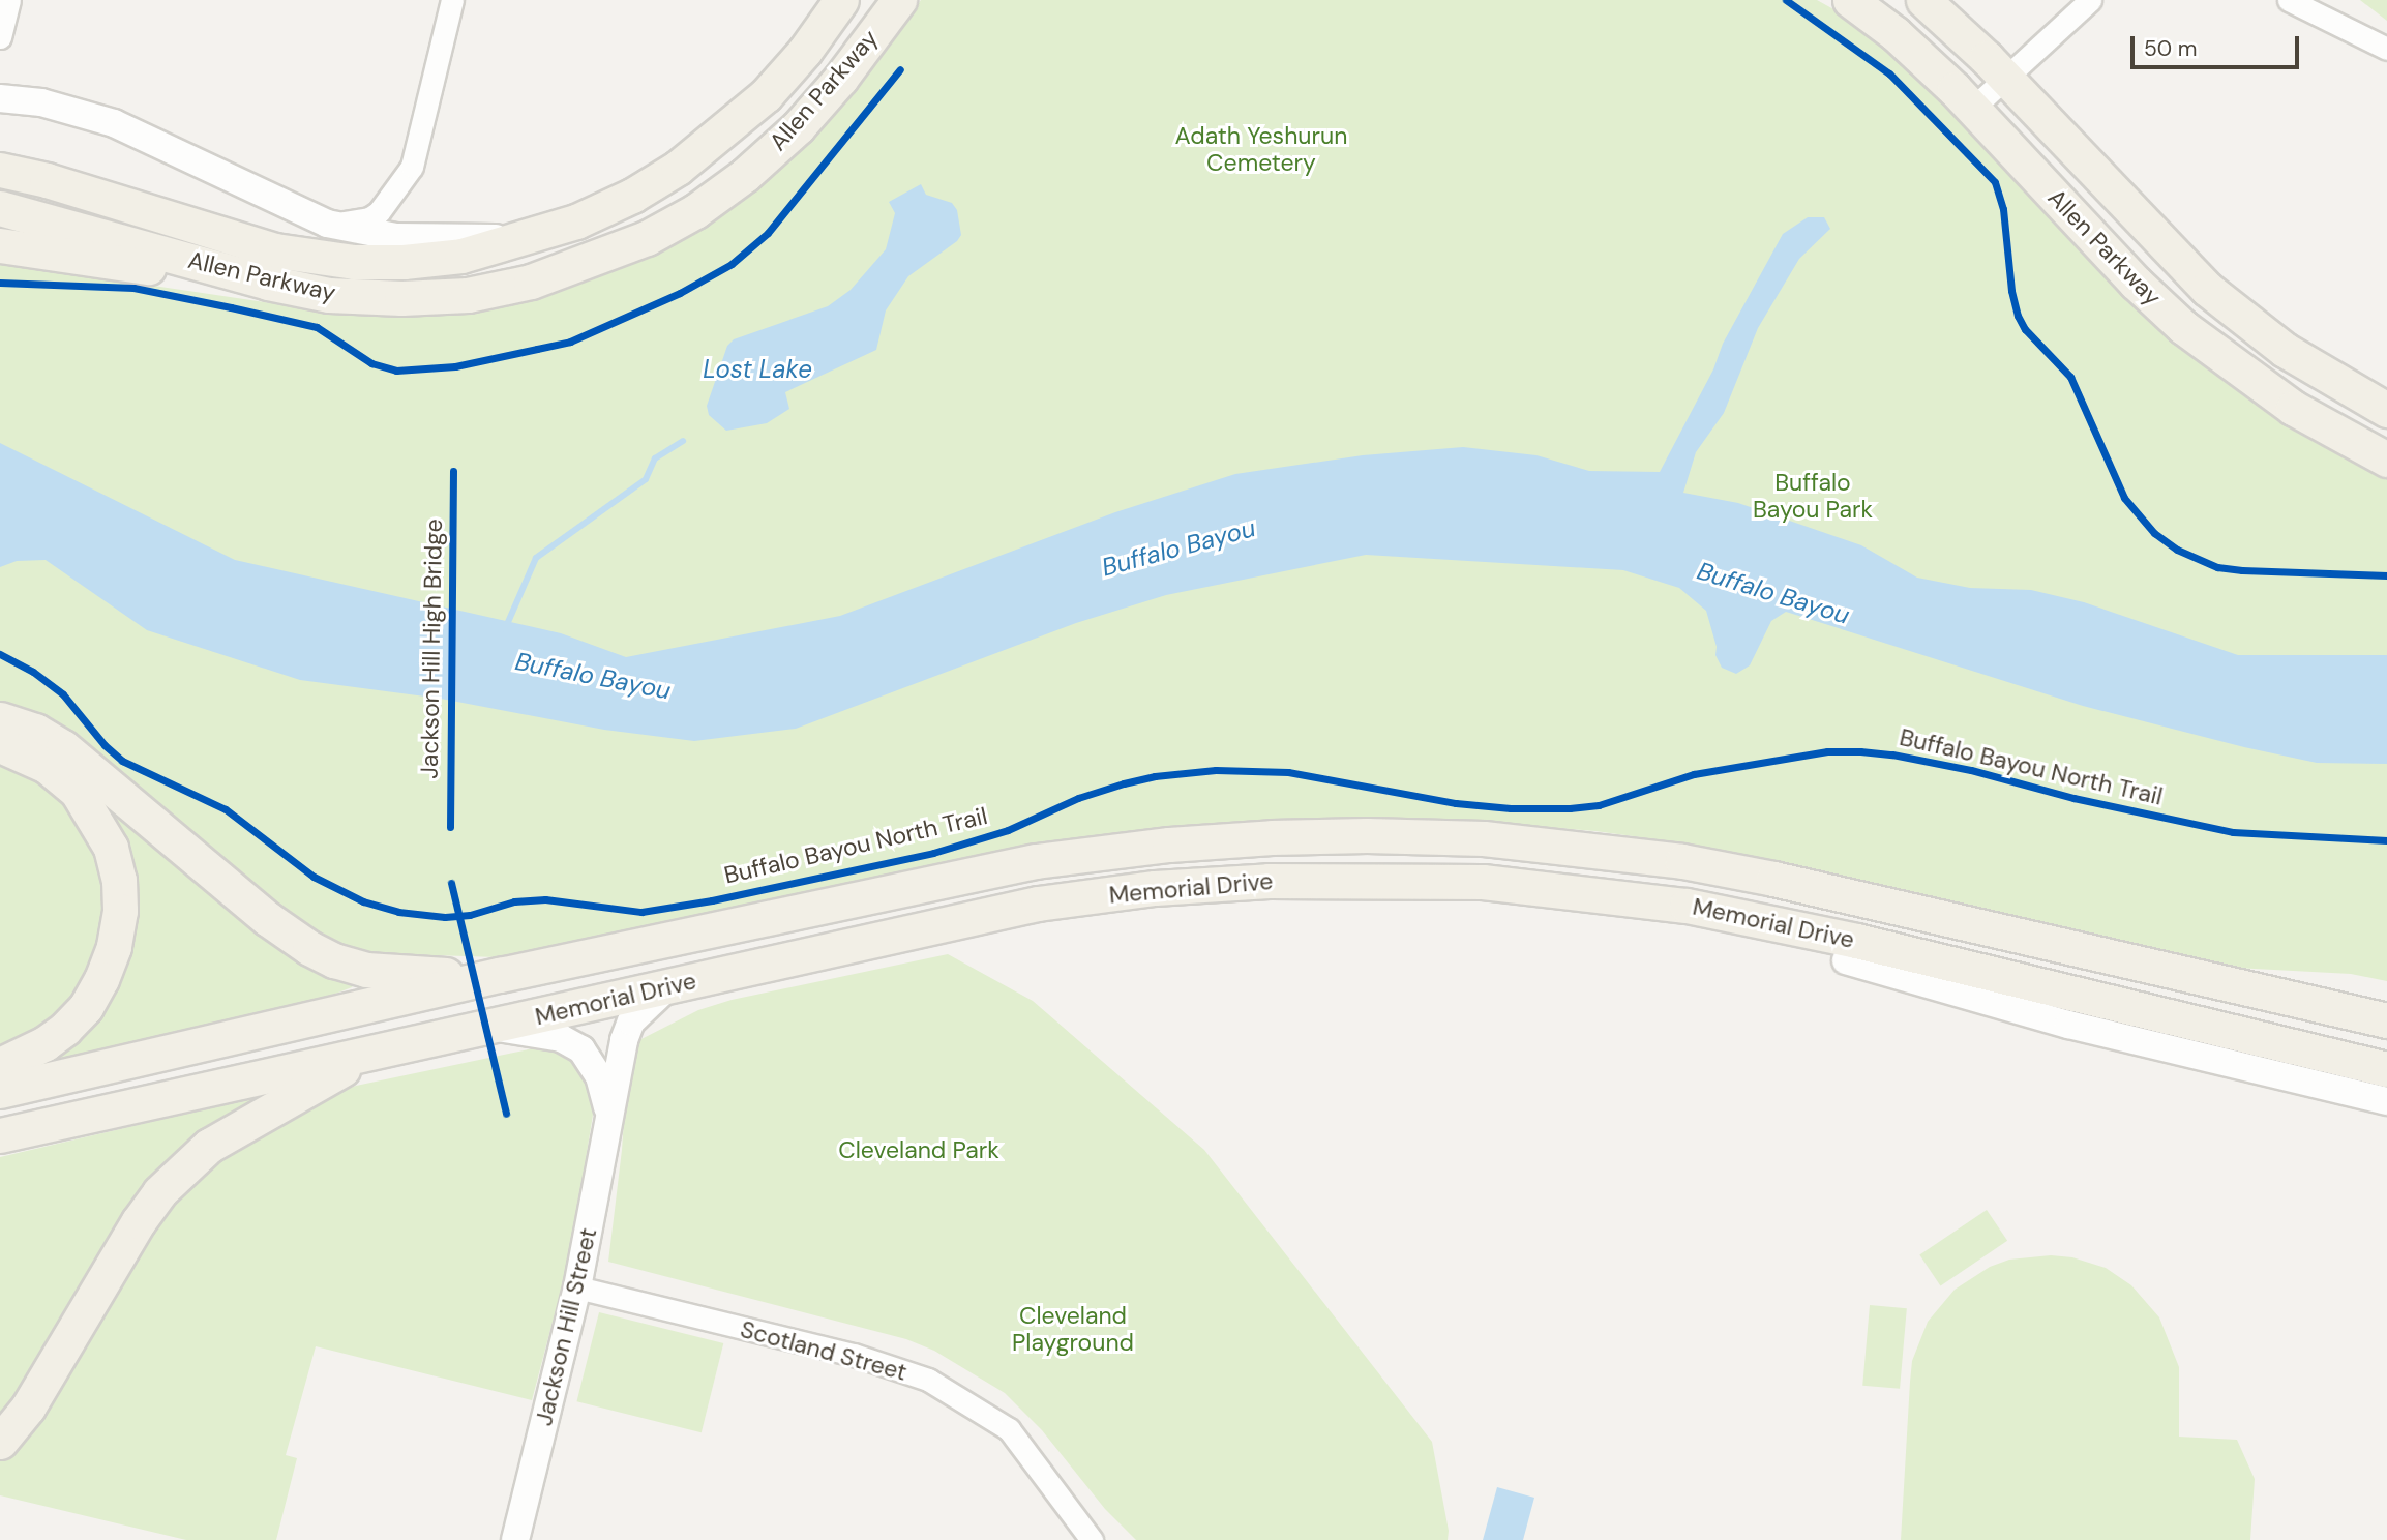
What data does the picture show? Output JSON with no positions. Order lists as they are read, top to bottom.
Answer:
{
  "streets": {
    "main road": ["Allen Parkway", "Memorial Drive"],
    "street": ["Jackson Hill Street", "Scotland Street"],
    "cycle path": ["Jackson Hill High Bridge", "Buffalo Bayou North Trail"]
  },
  "crossings": [
    ["Memorial Drive", "Jackson Hill Street"],
    ["Jackson Hill Street", "Scotland Street"]
  ],
  "water": ["Lost Lake", "Buffalo Bayou"],
  "parks": [
    "Adath Yeshurun Cemetery",
    "Buffalo Bayou Park",
    "Cleveland Park",
    "Cleveland Playground"
  ],
  "scale_bar": "50 m"
}
